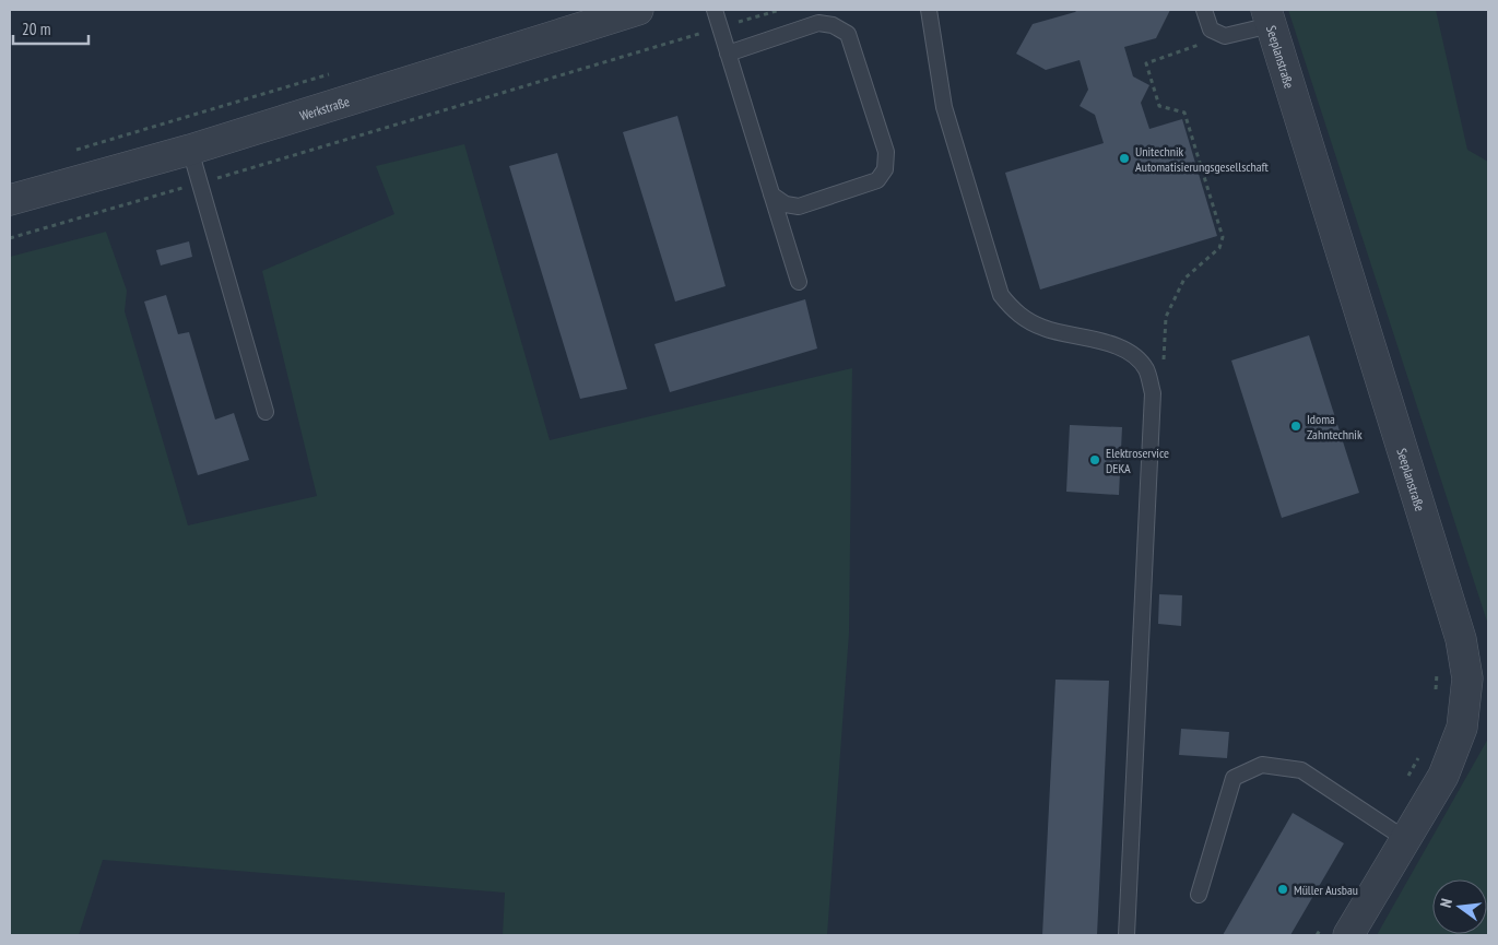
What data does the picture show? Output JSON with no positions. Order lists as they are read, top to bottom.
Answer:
{
  "streets": {
    "street": ["Seeplanstraße", "Werkstraße"]
  },
  "places": [
    "Unitechnik Automatisierungsgesellschaft",
    "Idoma Zahntechnik",
    "Elektroservice DEKA",
    "Müller Ausbau"
  ],
  "scale_bar": "20 m",
  "north": "left"
}
